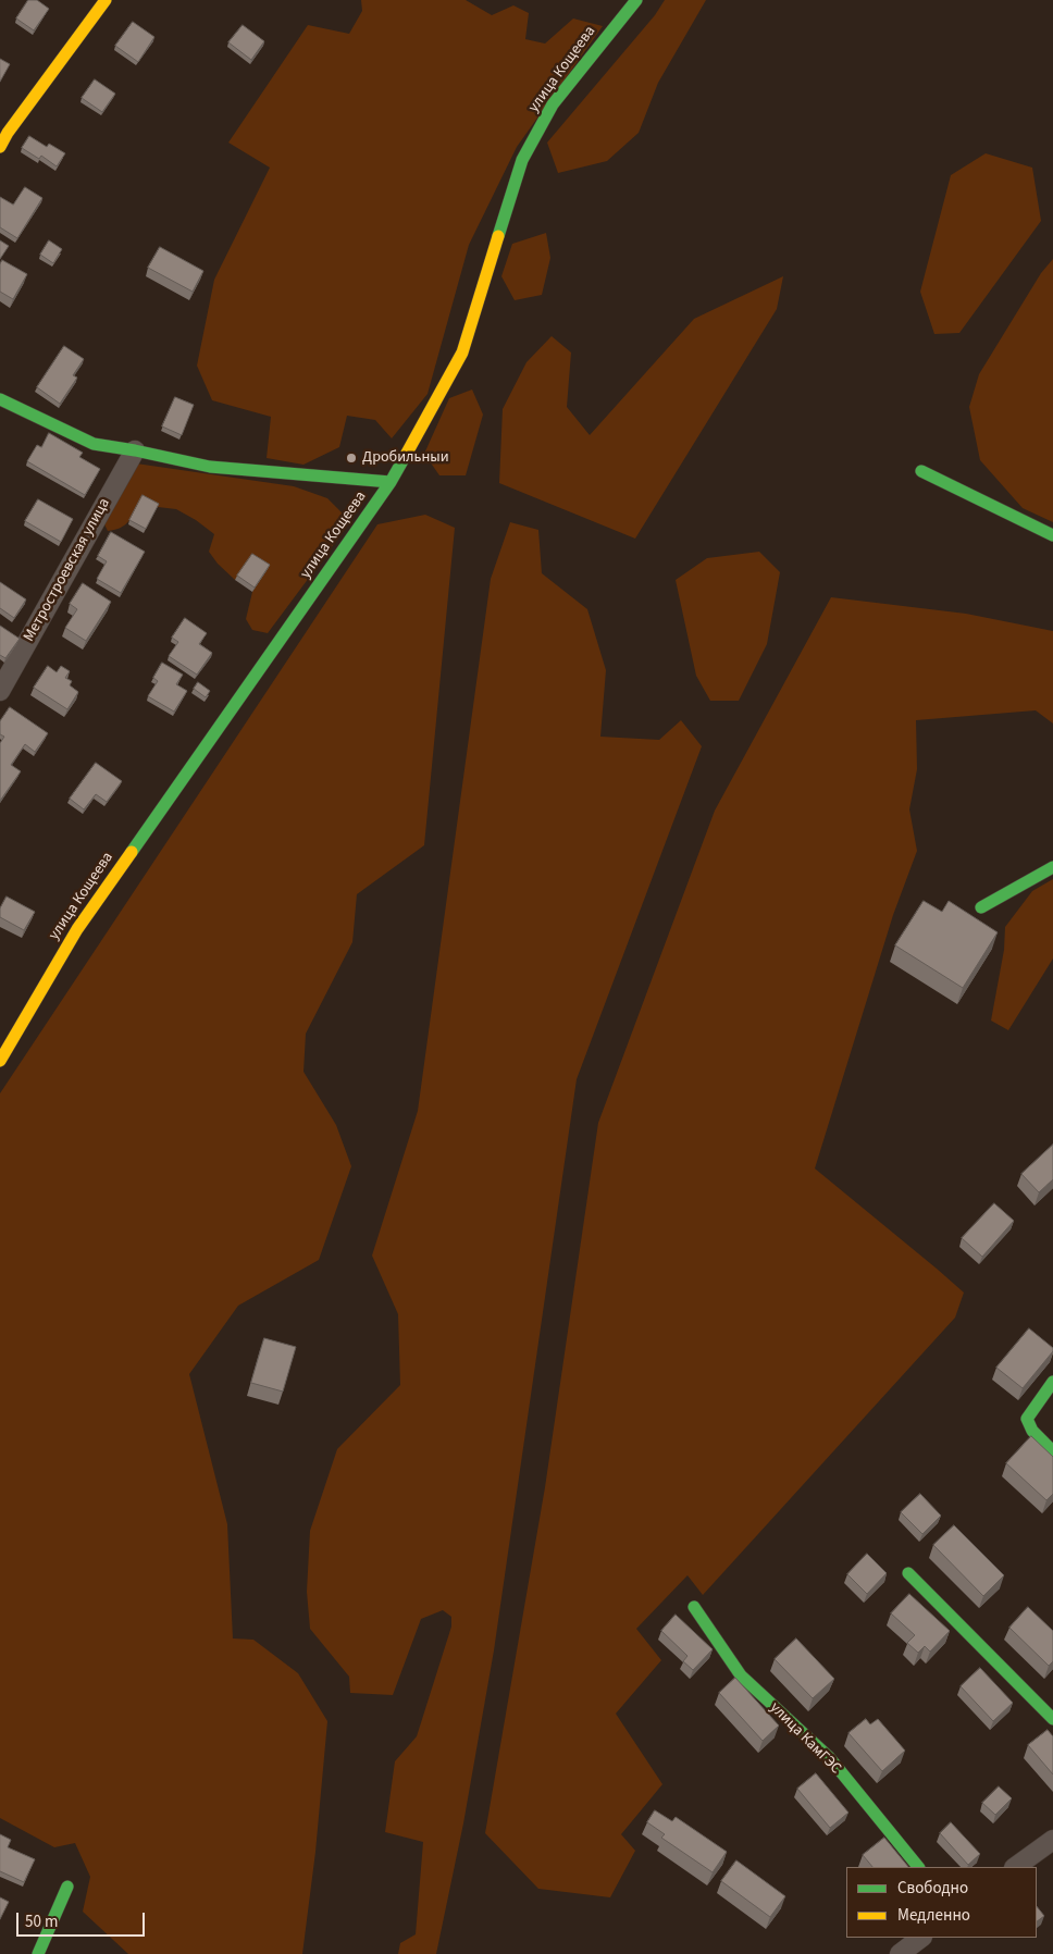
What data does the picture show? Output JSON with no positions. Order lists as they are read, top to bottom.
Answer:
{
  "streets": {
    "street": ["улица Кощеева", "Метростроевская улица", "улица КамГЭС"]
  },
  "places": ["Дробильныи"],
  "legend": ["Свободно", "Медленно"],
  "scale_bar": "50 m"
}
